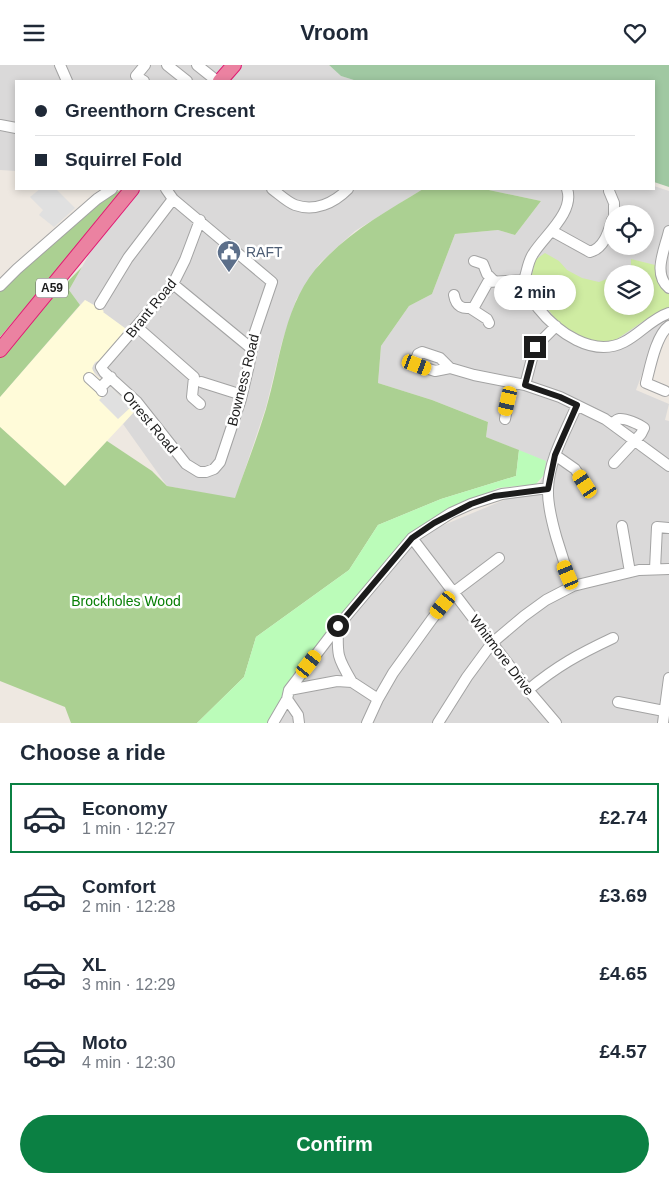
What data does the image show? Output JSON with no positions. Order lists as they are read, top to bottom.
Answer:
{
  "streets": {
    "highway": ["A59"],
    "street": [
      "Brant Road",
      "Bowness Road",
      "Orrest Road",
      "Whitmore Drive"
    ]
  },
  "crossings": [
    ["Brant Road", "Bowness Road"],
    ["Brant Road", "Orrest Road"],
    ["Bowness Road", "Orrest Road"]
  ],
  "parks": ["Brockholes Wood"],
  "places": {
    "public building": ["RAFT"]
  },
  "page": {
    "header": "Vroom",
    "banner": ["Greenthorn Crescent", "Squirrel Fold"],
    "bubble": "2 min",
    "heading": "Choose a ride",
    "list": [
      {
        "name": "Economy",
        "note": "1 min · 12:27",
        "value": "£2.74"
      },
      {
        "name": "Comfort",
        "note": "2 min · 12:28",
        "value": "£3.69"
      },
      {
        "name": "XL",
        "note": "3 min · 12:29",
        "value": "£4.65"
      },
      {
        "name": "Moto",
        "note": "4 min · 12:30",
        "value": "£4.57"
      }
    ],
    "buttons": "Confirm"
  }
}
